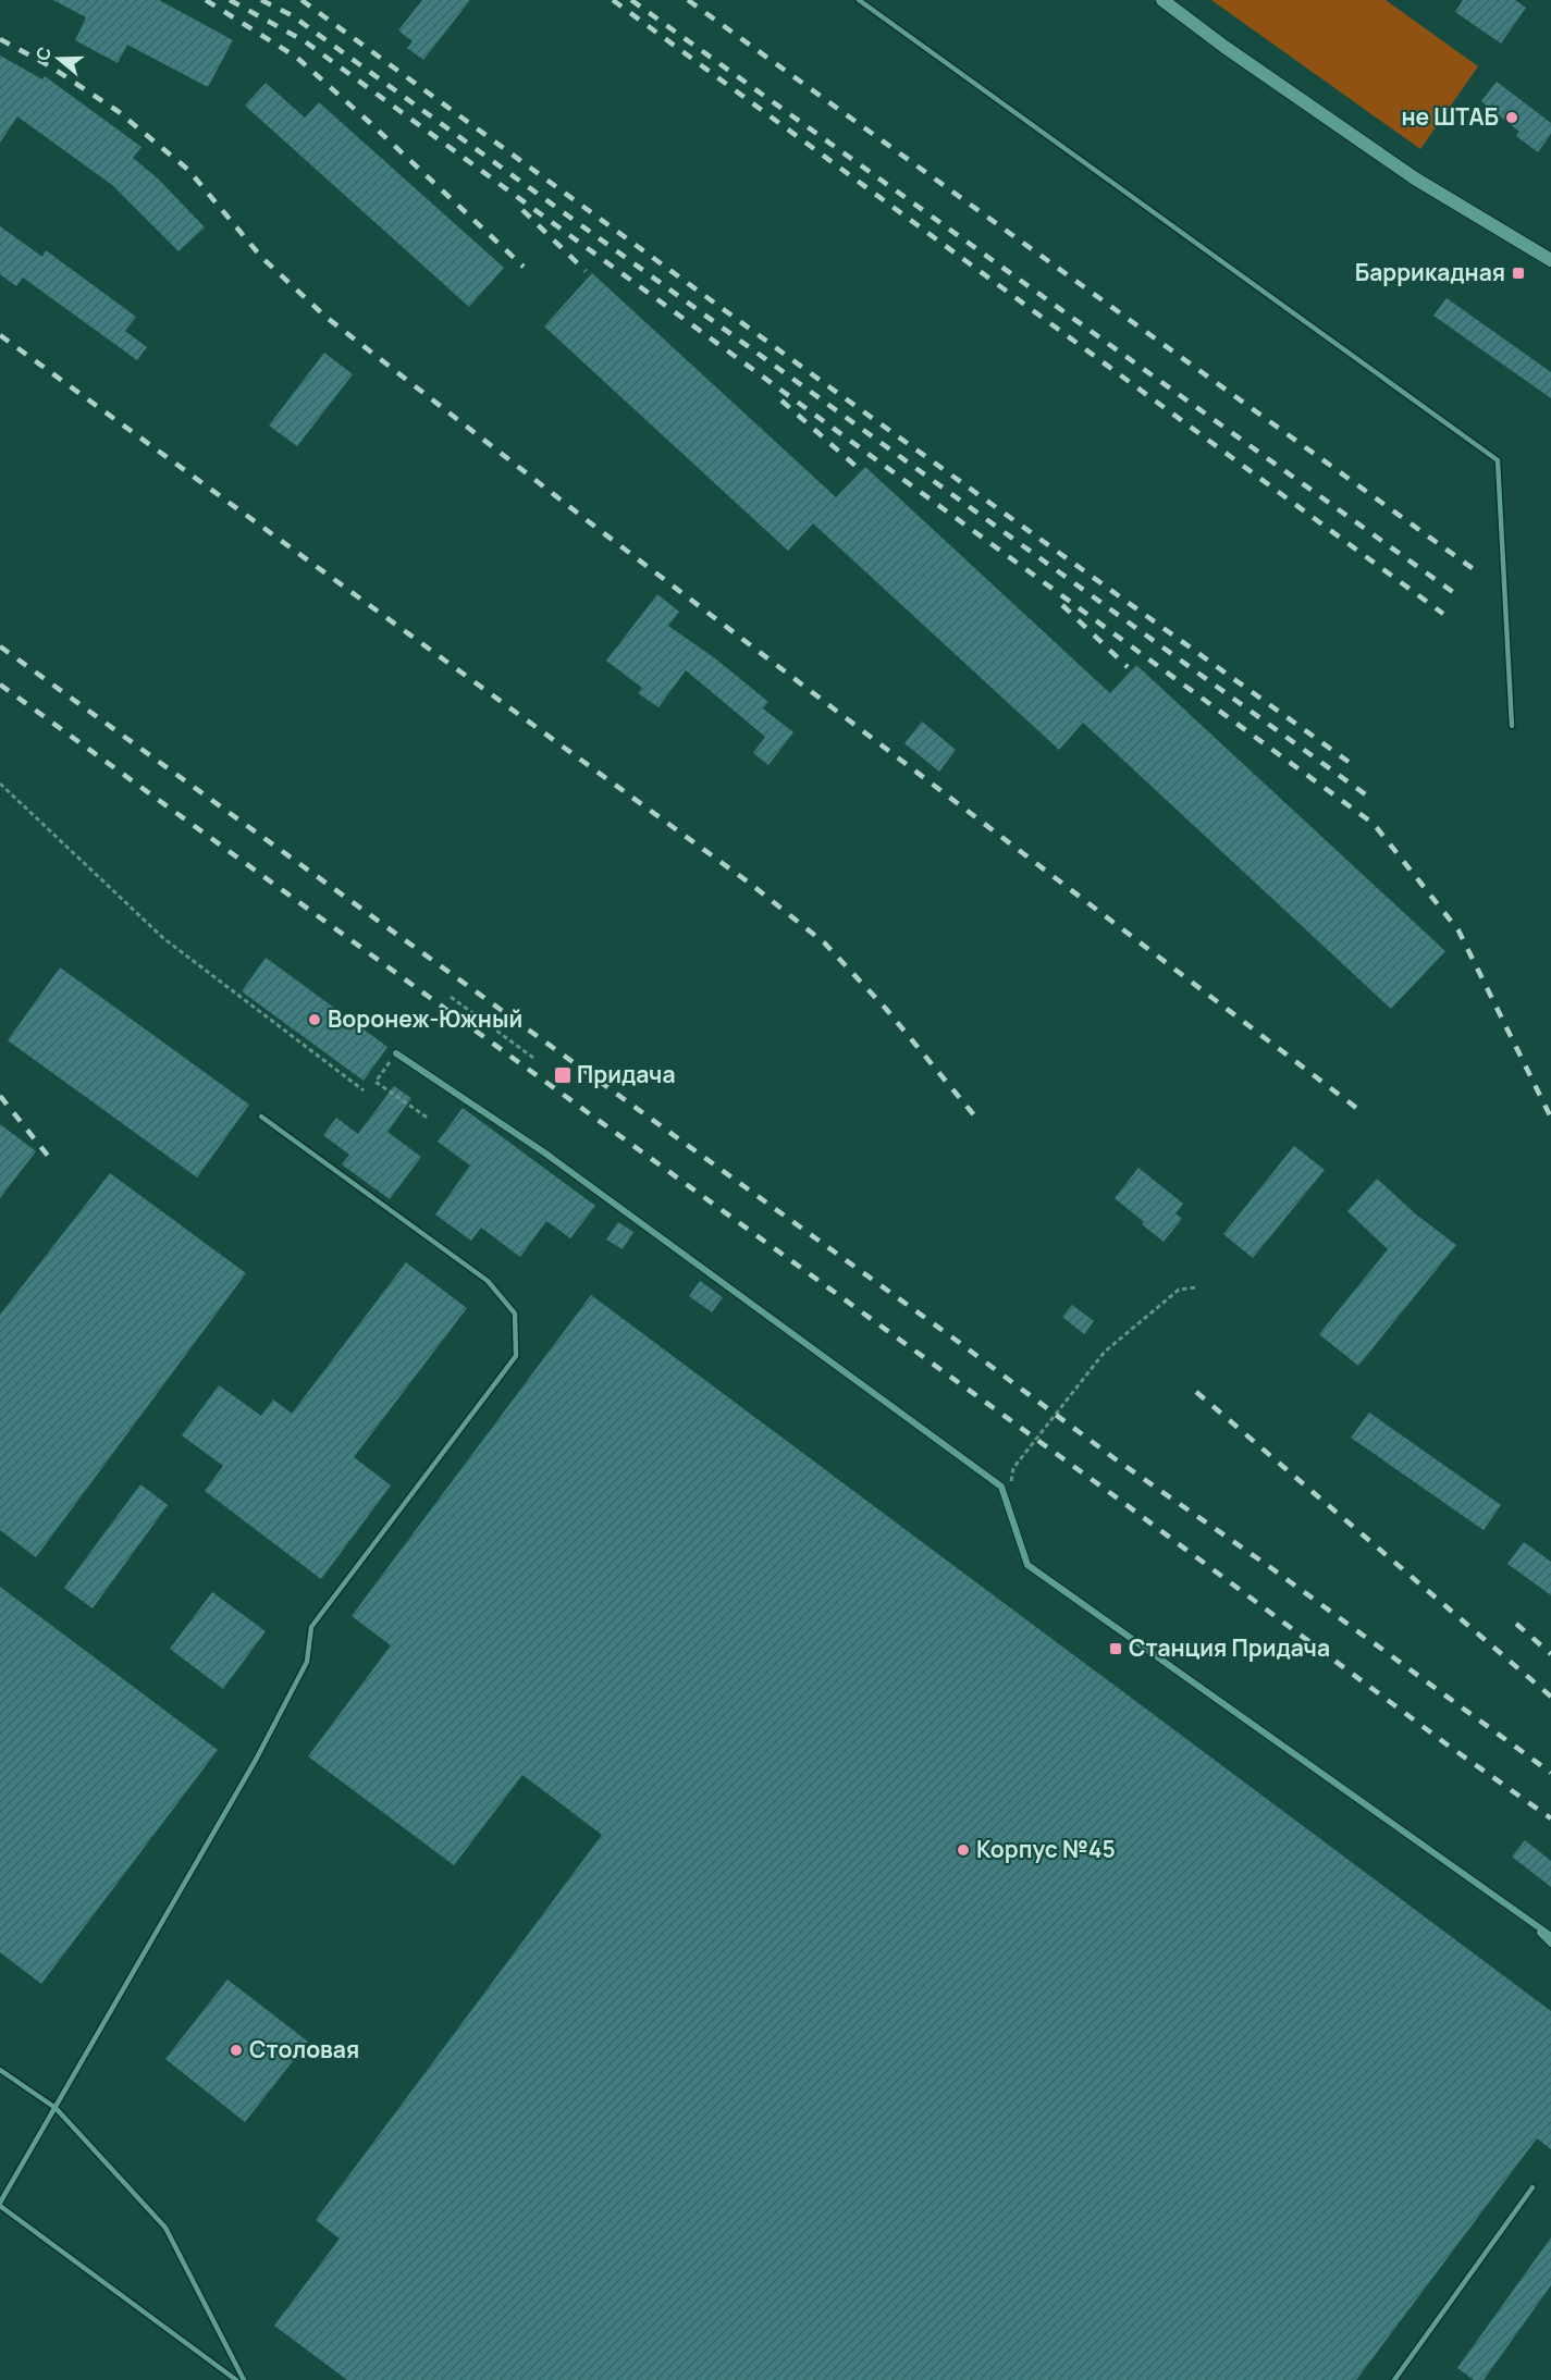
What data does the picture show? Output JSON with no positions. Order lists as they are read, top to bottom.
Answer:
{
  "places": {
    "other": [
      "не ШТАБ",
      "Воронеж-Южный",
      "Корпус №45",
      "Столовая"
    ],
    "transit": ["Баррикадная", "Придача", "Станция Придача"]
  },
  "north": "left"
}
